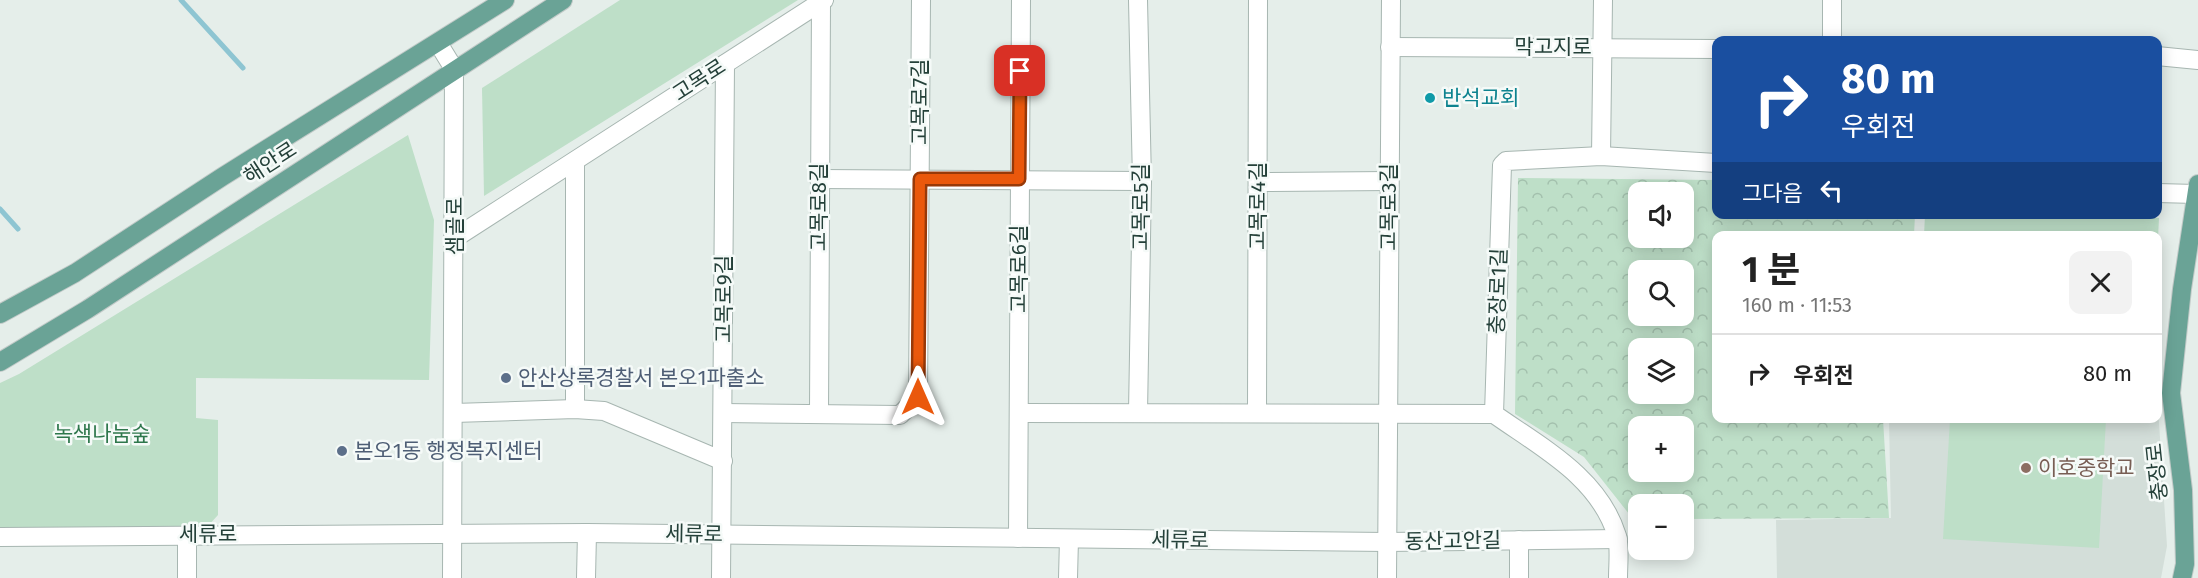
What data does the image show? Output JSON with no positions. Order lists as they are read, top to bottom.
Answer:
{
  "streets": {
    "main road": ["해안로", "충장로"],
    "street": [
      "막고지로",
      "고목로",
      "고목로7길",
      "고목로4길",
      "고목로8길",
      "고목로5길",
      "고목로3길",
      "샘골로",
      "고목로6길",
      "충장로1길",
      "고목로9길",
      "세류로",
      "동산고안길"
    ]
  },
  "crossings": [
    ["막고지로", "고목로3길"],
    ["고목로", "고목로8길"],
    ["고목로", "샘골로"],
    ["고목로", "고목로9길"],
    ["고목로7길", "고목로8길"],
    ["고목로7길", "고목로9길"],
    ["해안로", "샘골로"],
    ["고목로3길", "세류로"],
    ["고목로3길", "동산고안길"],
    ["샘골로", "세류로"],
    ["고목로6길", "세류로"],
    ["고목로9길", "세류로"],
    ["세류로", "동산고안길"]
  ],
  "parks": ["녹색나눔숲"],
  "places": [
    "반석교회",
    "안산상록경찰서 본오1파출소",
    "본오1동 행정복지센터",
    "이호중학교"
  ],
  "page": {
    "turn": ["80 m", "우회전"],
    "then": "그다음",
    "map_buttons": ["+", "−"],
    "heading": ["1 분", "160 m · 11:53"],
    "list": [
      {
        "name": "우회전",
        "value": "80 m"
      }
    ]
  }
}
